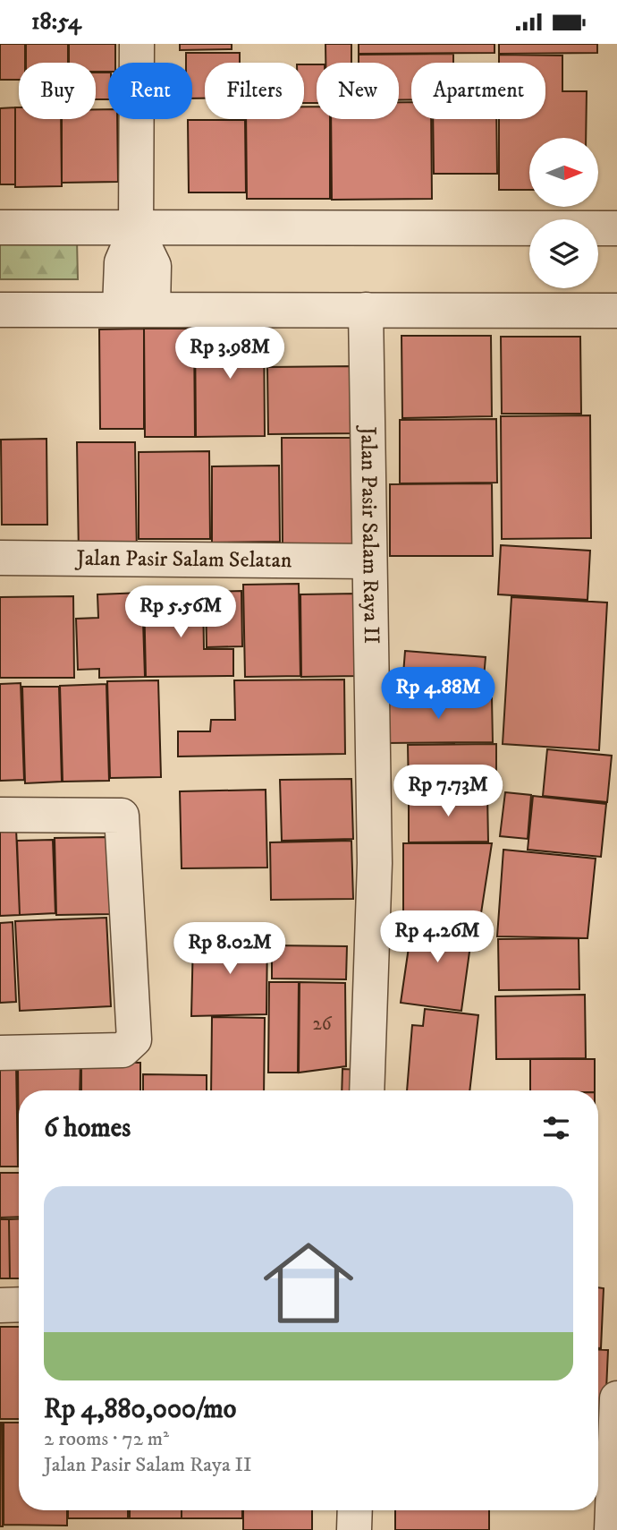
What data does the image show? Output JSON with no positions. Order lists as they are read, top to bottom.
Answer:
{
  "streets": {
    "street": ["Jalan Pasir Salam Raya II", "Jalan Pasir Salam Selatan"]
  },
  "crossings": [
    ["Jalan Pasir Salam Raya II", "Jalan Pasir Salam Selatan"]
  ],
  "house_numbers": ["26"],
  "north": "right",
  "page": {
    "status": "18:54",
    "chip": [
      "Buy",
      "Rent",
      "Filters",
      "New",
      "Apartment"
    ],
    "price": [
      "Rp 3.98M",
      "Rp 5.56M",
      "Rp 4.88M",
      "Rp 7.73M",
      "Rp 4.26M",
      "Rp 8.02M"
    ],
    "heading": "6 homes",
    "list": [
      {
        "name": "Rp 4,880,000/mo",
        "note": "2 rooms · 72 m² · Jalan Pasir Salam Raya II"
      }
    ]
  }
}
